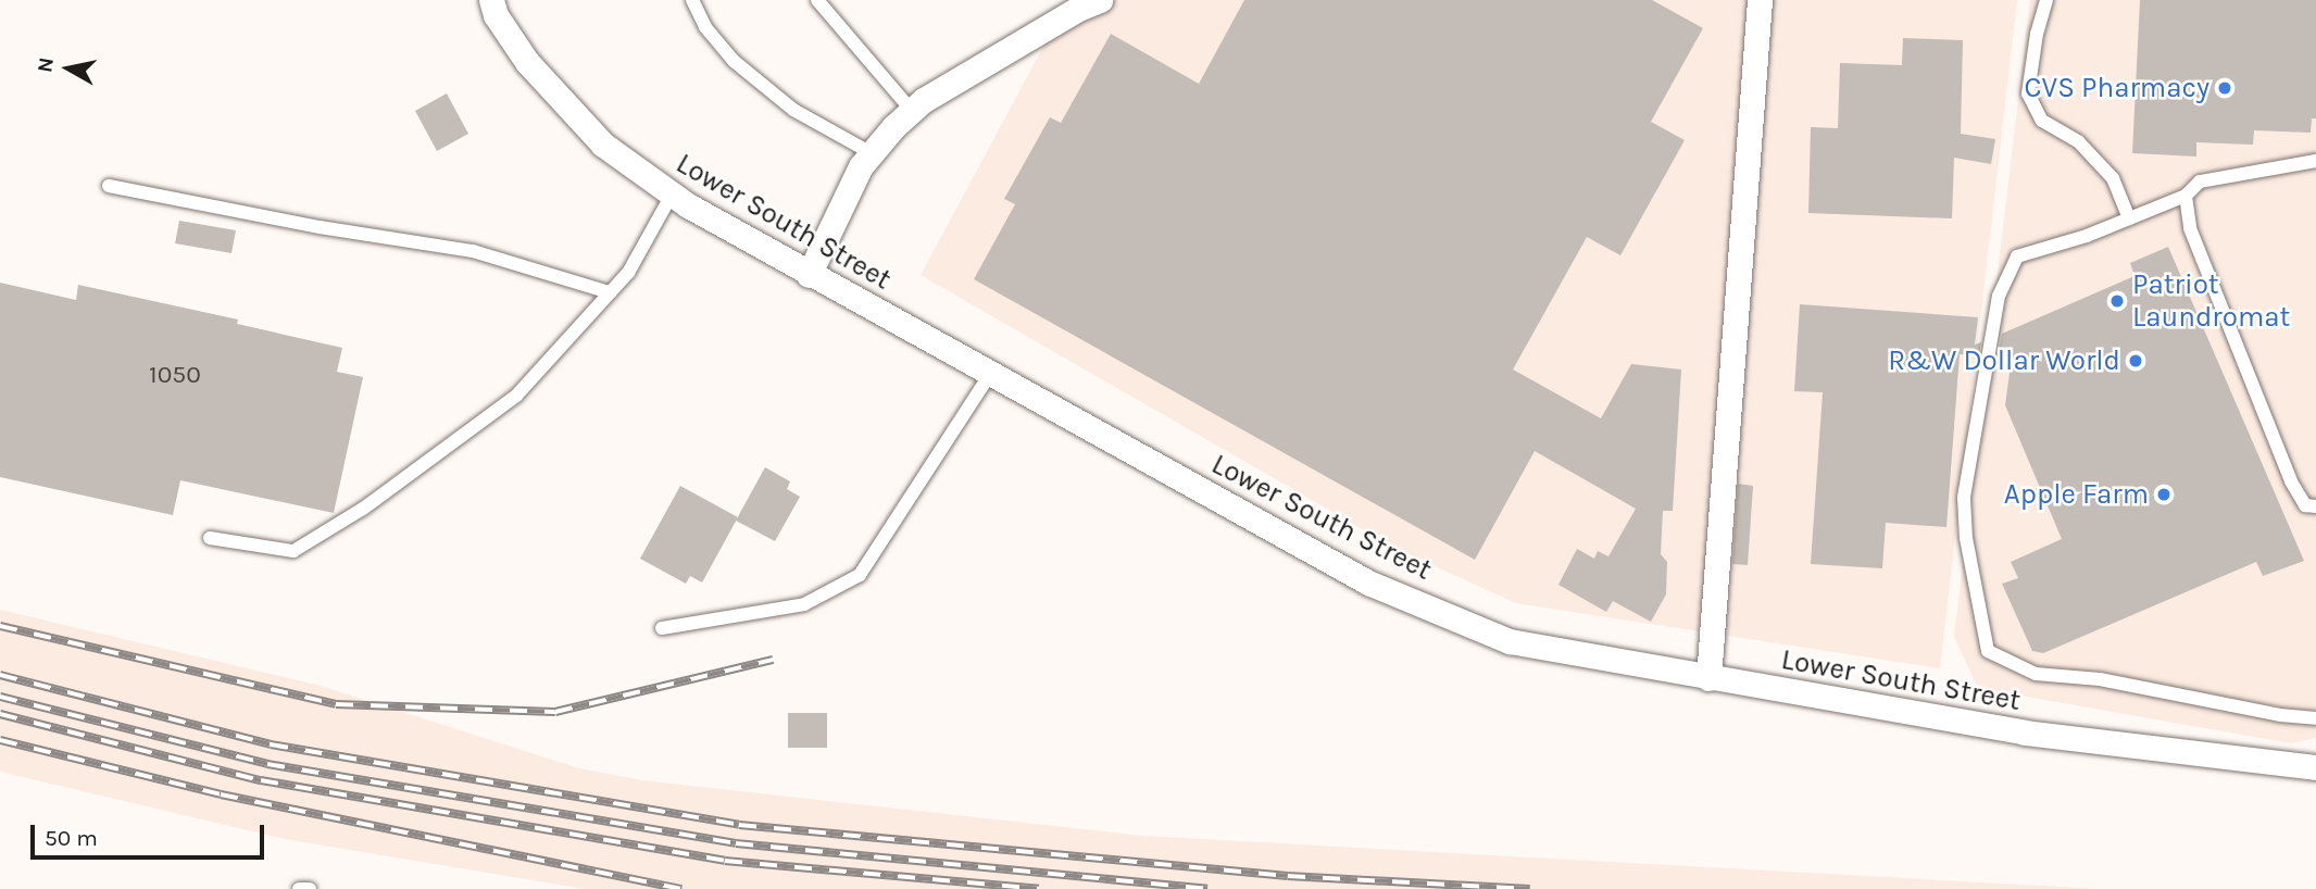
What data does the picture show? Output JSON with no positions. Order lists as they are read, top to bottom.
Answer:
{
  "streets": {
    "street": ["Lower South Street"]
  },
  "places": [
    "CVS Pharmacy",
    "Patriot Laundromat",
    "R&W Dollar World",
    "Apple Farm"
  ],
  "house_numbers": ["1050"],
  "scale_bar": "50 m",
  "north": "left"
}
